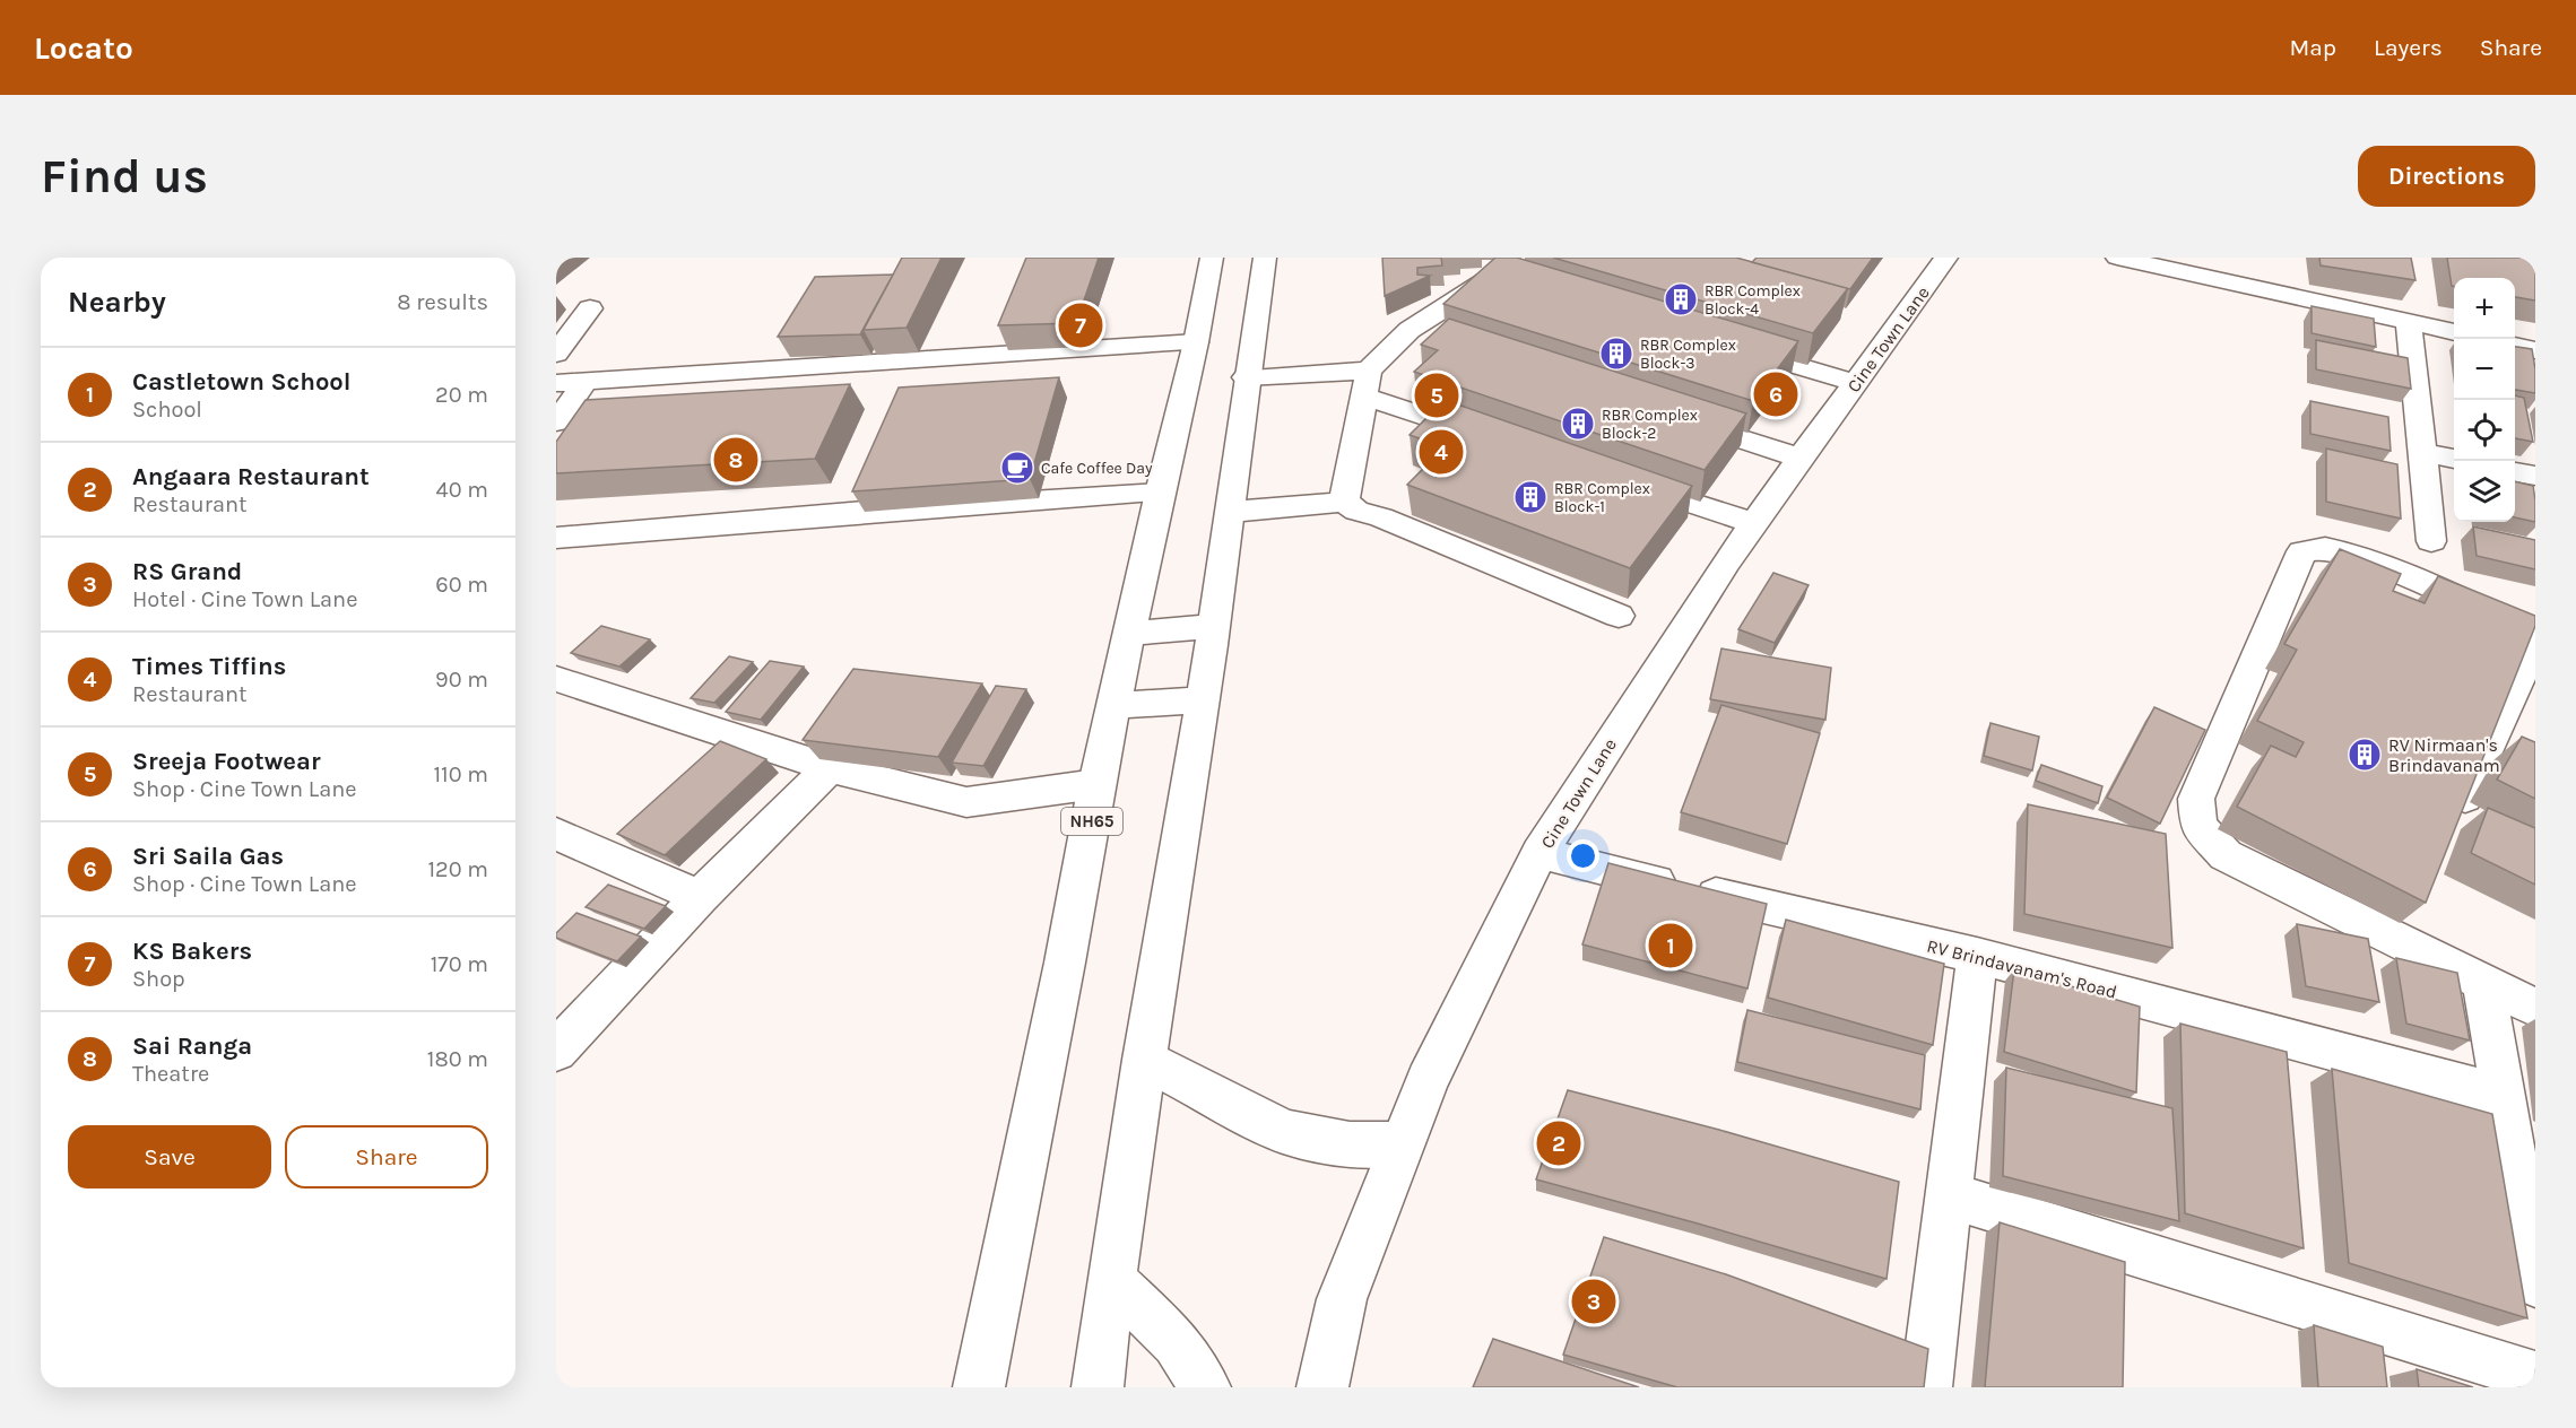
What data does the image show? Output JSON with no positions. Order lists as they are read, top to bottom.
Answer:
{
  "streets": {
    "main road": ["Cine Town Lane", "NH65", "RV Brindavanam's Road"]
  },
  "crossings": [
    ["Cine Town Lane", "RV Brindavanam's Road"]
  ],
  "places": {
    "building": [
      "RBR Complex Block-4",
      "RBR Complex Block-3",
      "RBR Complex Block-2",
      "RBR Complex Block-1",
      "RV Nirmaan's Brindavanam"
    ],
    "cafe": ["Cafe Coffee Day"]
  },
  "page": {
    "header": "Locato",
    "nav": ["Map", "Layers", "Share"],
    "buttons": [
      "Directions",
      ["Save", "Share"]
    ],
    "title": "Find us",
    "heading": ["Nearby", "8 results"],
    "map_buttons": ["+", "−"],
    "pins": [
      "7",
      "6",
      "5",
      "4",
      "8",
      "1",
      "2",
      "3"
    ],
    "list": [
      {
        "mark": "1",
        "name": "Castletown School",
        "note": "School",
        "value": "20 m"
      },
      {
        "mark": "2",
        "name": "Angaara Restaurant",
        "note": "Restaurant",
        "value": "40 m"
      },
      {
        "mark": "3",
        "name": "RS Grand",
        "note": "Hotel · Cine Town Lane",
        "value": "60 m"
      },
      {
        "mark": "4",
        "name": "Times Tiffins",
        "note": "Restaurant",
        "value": "90 m"
      },
      {
        "mark": "5",
        "name": "Sreeja Footwear",
        "note": "Shop · Cine Town Lane",
        "value": "110 m"
      },
      {
        "mark": "6",
        "name": "Sri Saila Gas",
        "note": "Shop · Cine Town Lane",
        "value": "120 m"
      },
      {
        "mark": "7",
        "name": "KS Bakers",
        "note": "Shop",
        "value": "170 m"
      },
      {
        "mark": "8",
        "name": "Sai Ranga",
        "note": "Theatre",
        "value": "180 m"
      }
    ]
  }
}
